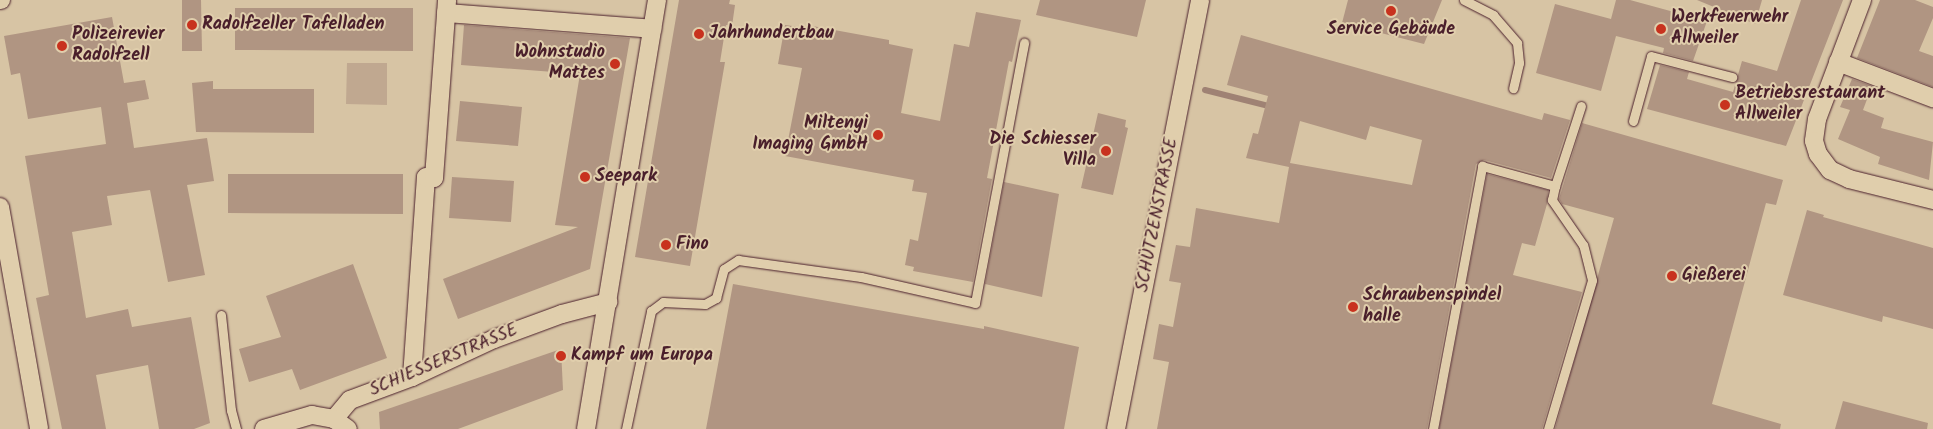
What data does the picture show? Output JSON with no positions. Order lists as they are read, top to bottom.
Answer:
{
  "streets": {
    "street": ["SCHÜTZENSTRASSE", "SCHIESSERSTRASSE"]
  },
  "places": [
    "Service Gebäude",
    "Radolfzeller Tafelladen",
    "Werkfeuerwehr Allweiler",
    "Jahrhundertbau",
    "Polizeirevier Radolfzell",
    "Wohnstudio Mattes",
    "Betriebsrestaurant Allweiler",
    "Miltenyi Imaging GmbH",
    "Die Schiesser Villa",
    "Seepark",
    "Fino",
    "Gießerei",
    "Schraubenspindel halle",
    "Kampf um Europa"
  ]
}
